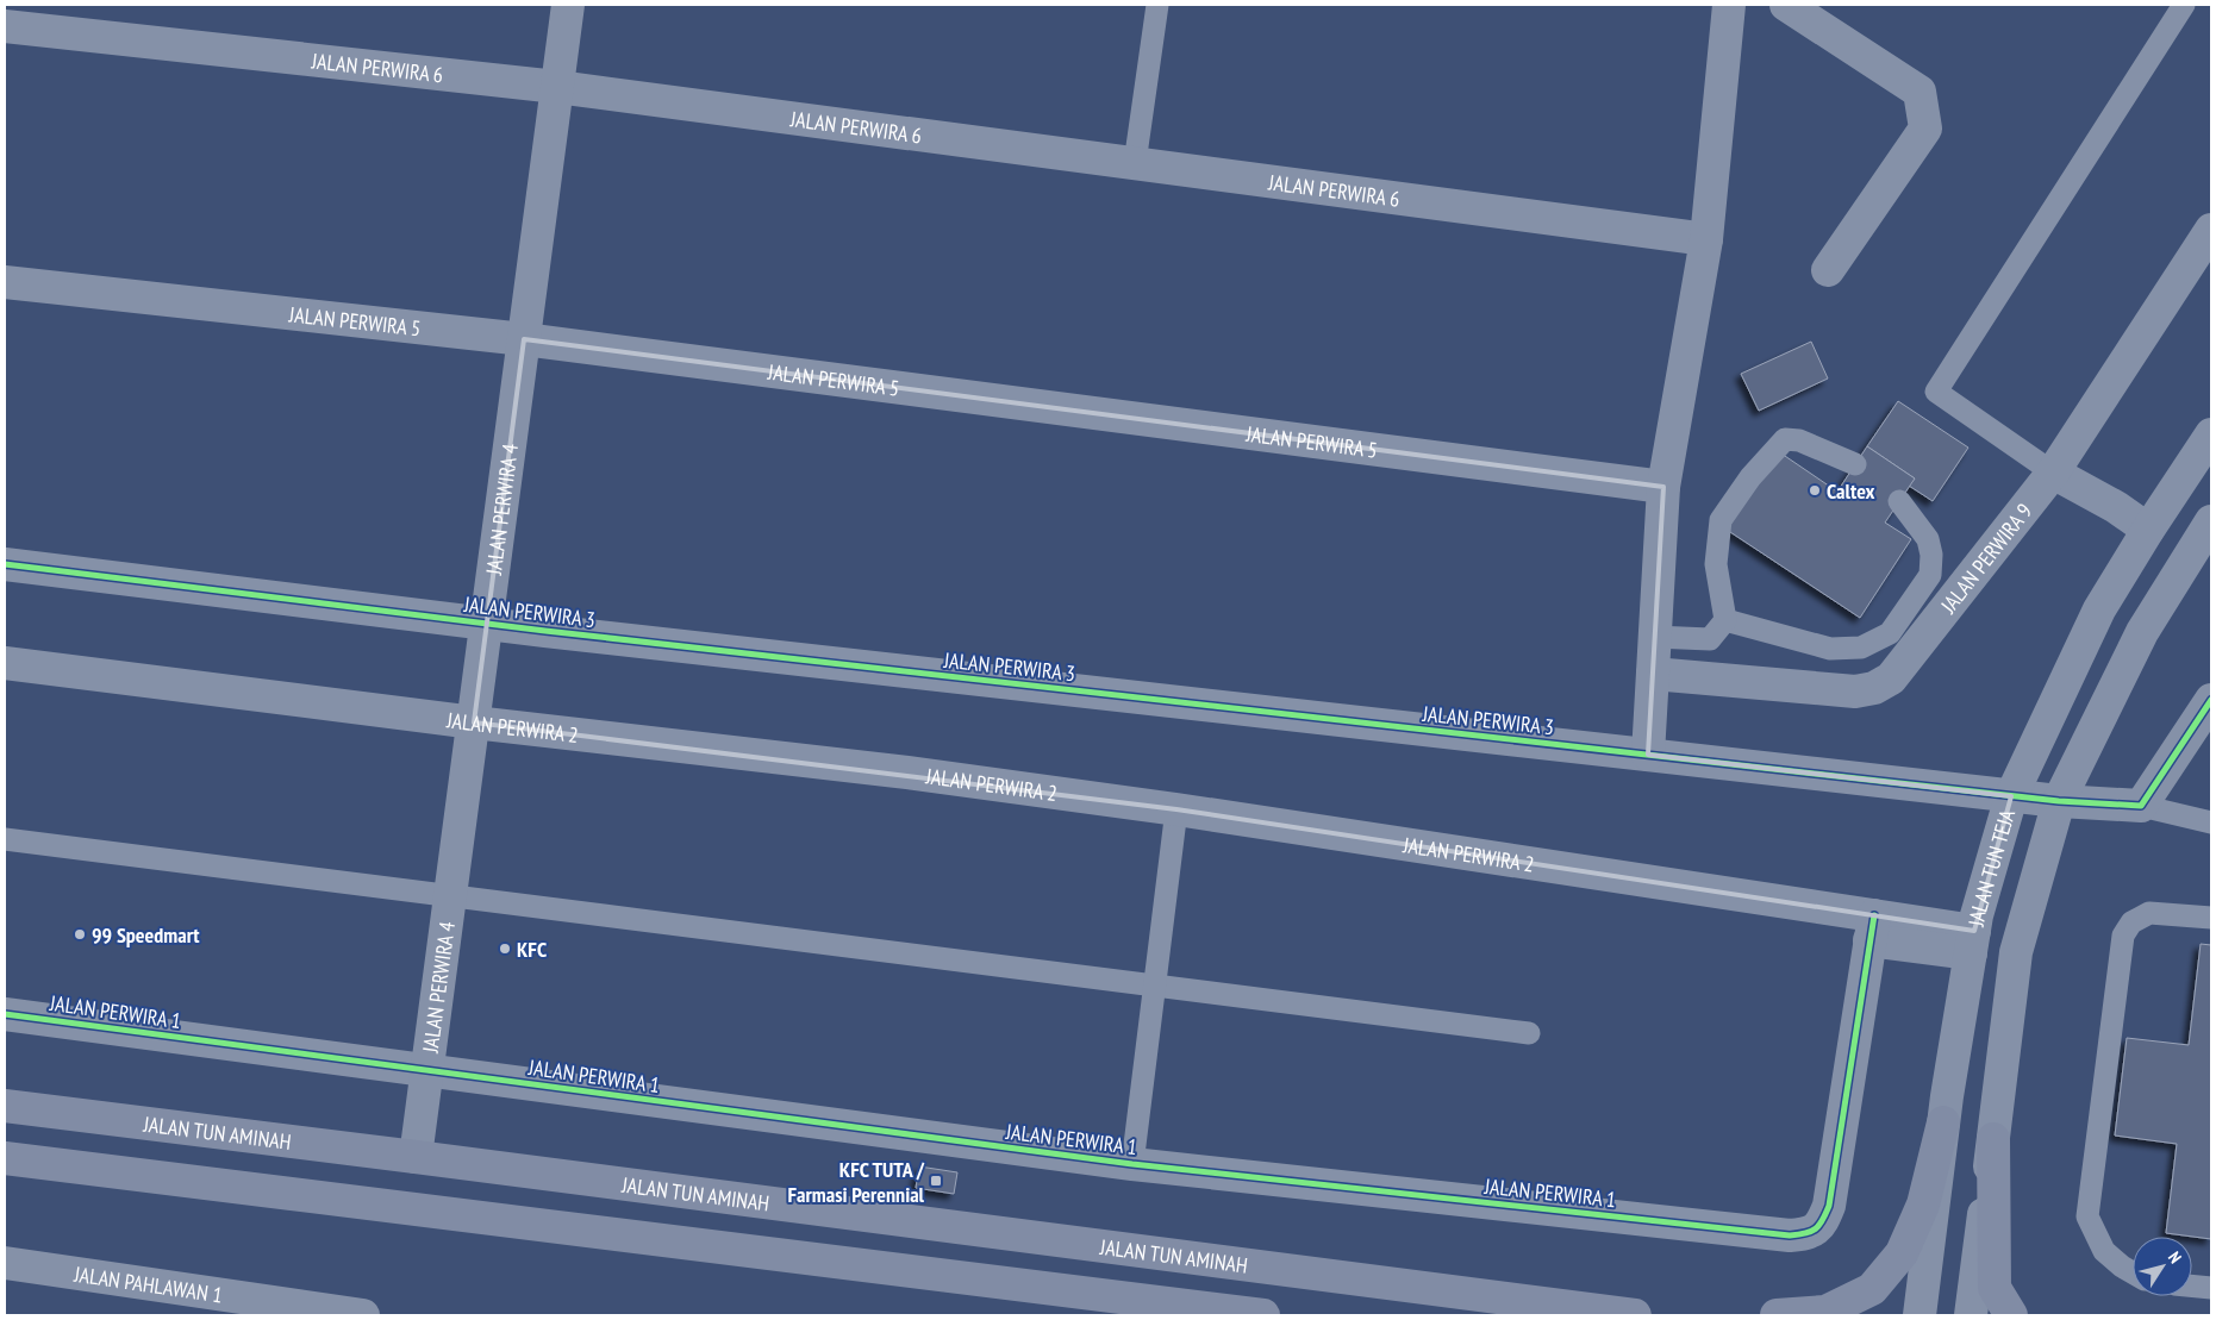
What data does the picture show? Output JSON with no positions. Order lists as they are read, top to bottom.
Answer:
{
  "streets": {
    "main road": ["JALAN TUN AMINAH"],
    "street": [
      "JALAN PERWIRA 6",
      "JALAN PERWIRA 5",
      "JALAN PERWIRA 4",
      "JALAN PERWIRA 9",
      "JALAN PERWIRA 3",
      "JALAN PERWIRA 2",
      "JALAN TUN TEJA",
      "JALAN PERWIRA 1",
      "JALAN PAHLAWAN 1"
    ]
  },
  "crossings": [
    ["JALAN PERWIRA 6", "JALAN PERWIRA 4"],
    ["JALAN PERWIRA 5", "JALAN PERWIRA 4"],
    ["JALAN PERWIRA 4", "JALAN PERWIRA 3"],
    ["JALAN PERWIRA 4", "JALAN PERWIRA 2"],
    ["JALAN PERWIRA 4", "JALAN PERWIRA 1"],
    ["JALAN PERWIRA 4", "JALAN TUN AMINAH"],
    ["JALAN PERWIRA 3", "JALAN TUN TEJA"],
    ["JALAN PERWIRA 2", "JALAN TUN TEJA"],
    ["JALAN PERWIRA 2", "JALAN PERWIRA 1"]
  ],
  "places": {
    "other": ["Caltex", "99 Speedmart", "KFC"],
    "transit": ["KFC TUTA / Farmasi Perennial"]
  },
  "north": "top right"
}
